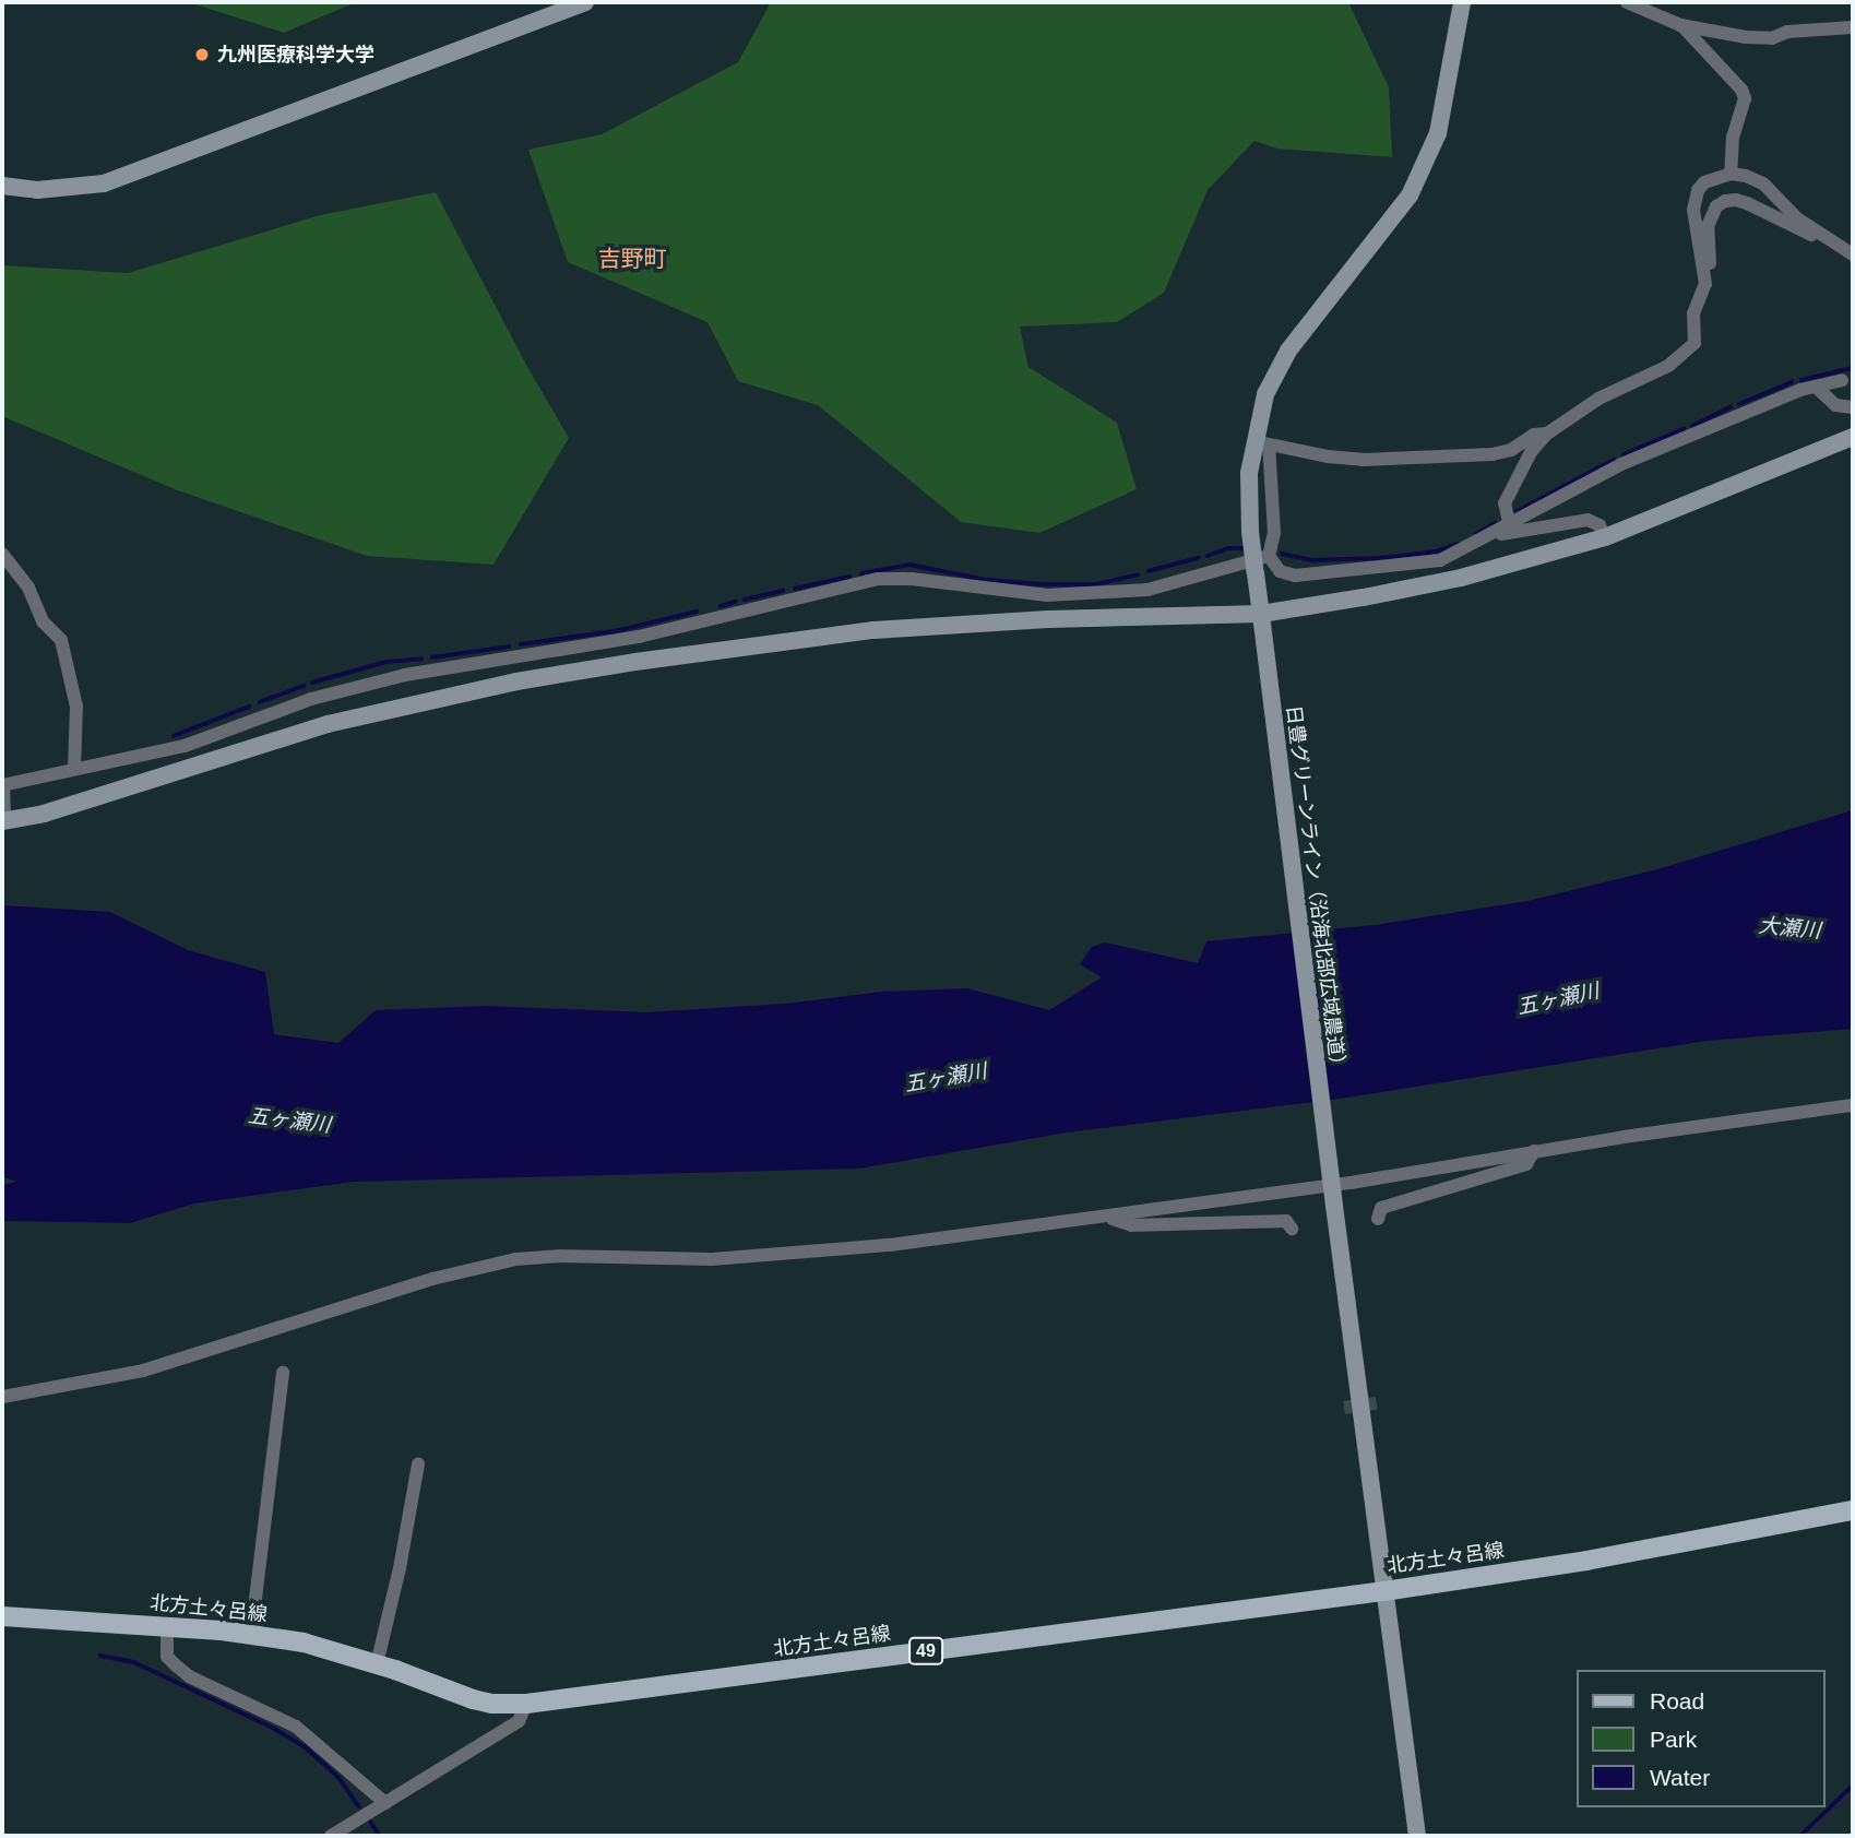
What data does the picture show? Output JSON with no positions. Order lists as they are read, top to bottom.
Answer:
{
  "streets": {
    "main road": ["北方土々呂線", "49"],
    "street": ["日豊グリーンライン（沿海北部広域農道）"]
  },
  "crossings": [
    ["日豊グリーンライン（沿海北部広域農道）", "北方土々呂線"]
  ],
  "districts": ["吉野町"],
  "water": ["大瀬川", "五ヶ瀬川"],
  "places": ["九州医療科学大学"],
  "legend": ["Road", "Park", "Water"]
}
